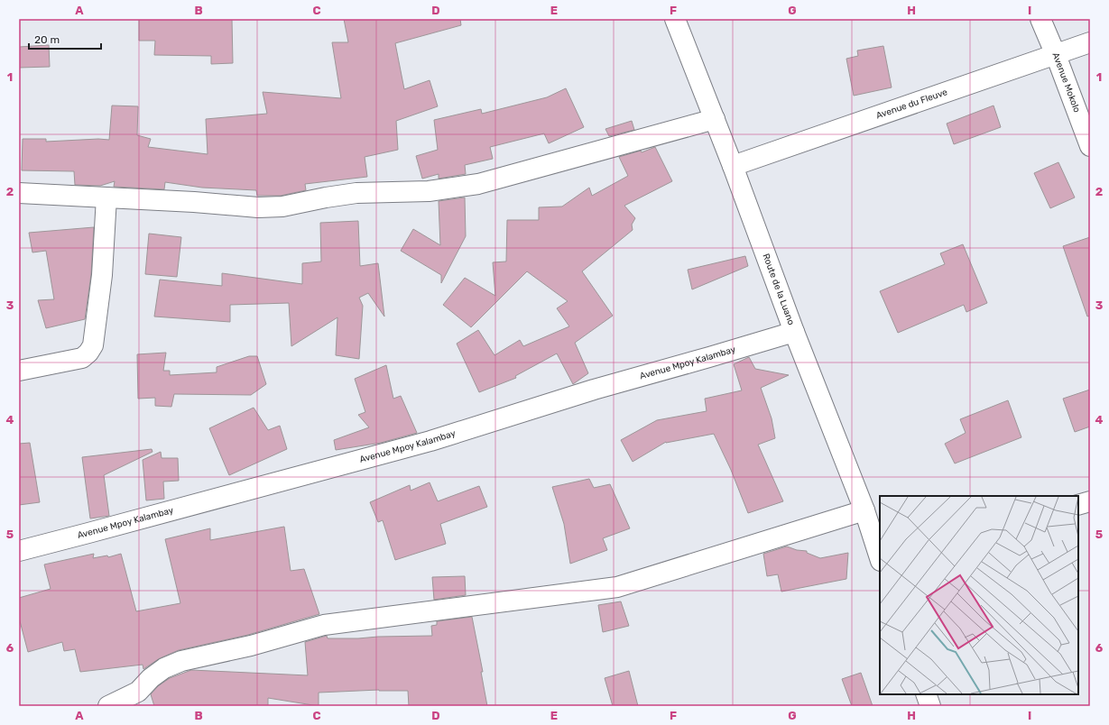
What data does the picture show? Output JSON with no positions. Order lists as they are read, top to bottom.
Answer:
{
  "streets": {
    "street": [
      "Avenue Mokolo",
      "Avenue du Fleuve",
      "Route de la Luano",
      "Avenue Mpoy Kalambay"
    ]
  },
  "crossings": [
    ["Avenue Mokolo", "Avenue du Fleuve"],
    ["Avenue du Fleuve", "Route de la Luano"],
    ["Route de la Luano", "Avenue Mpoy Kalambay"]
  ],
  "scale_bar": "20 m",
  "grid": {
    "columns": [
      "A",
      "B",
      "C",
      "D",
      "E",
      "F",
      "G",
      "H",
      "I"
    ],
    "rows": [
      "1",
      "2",
      "3",
      "4",
      "5",
      "6"
    ]
  }
}
